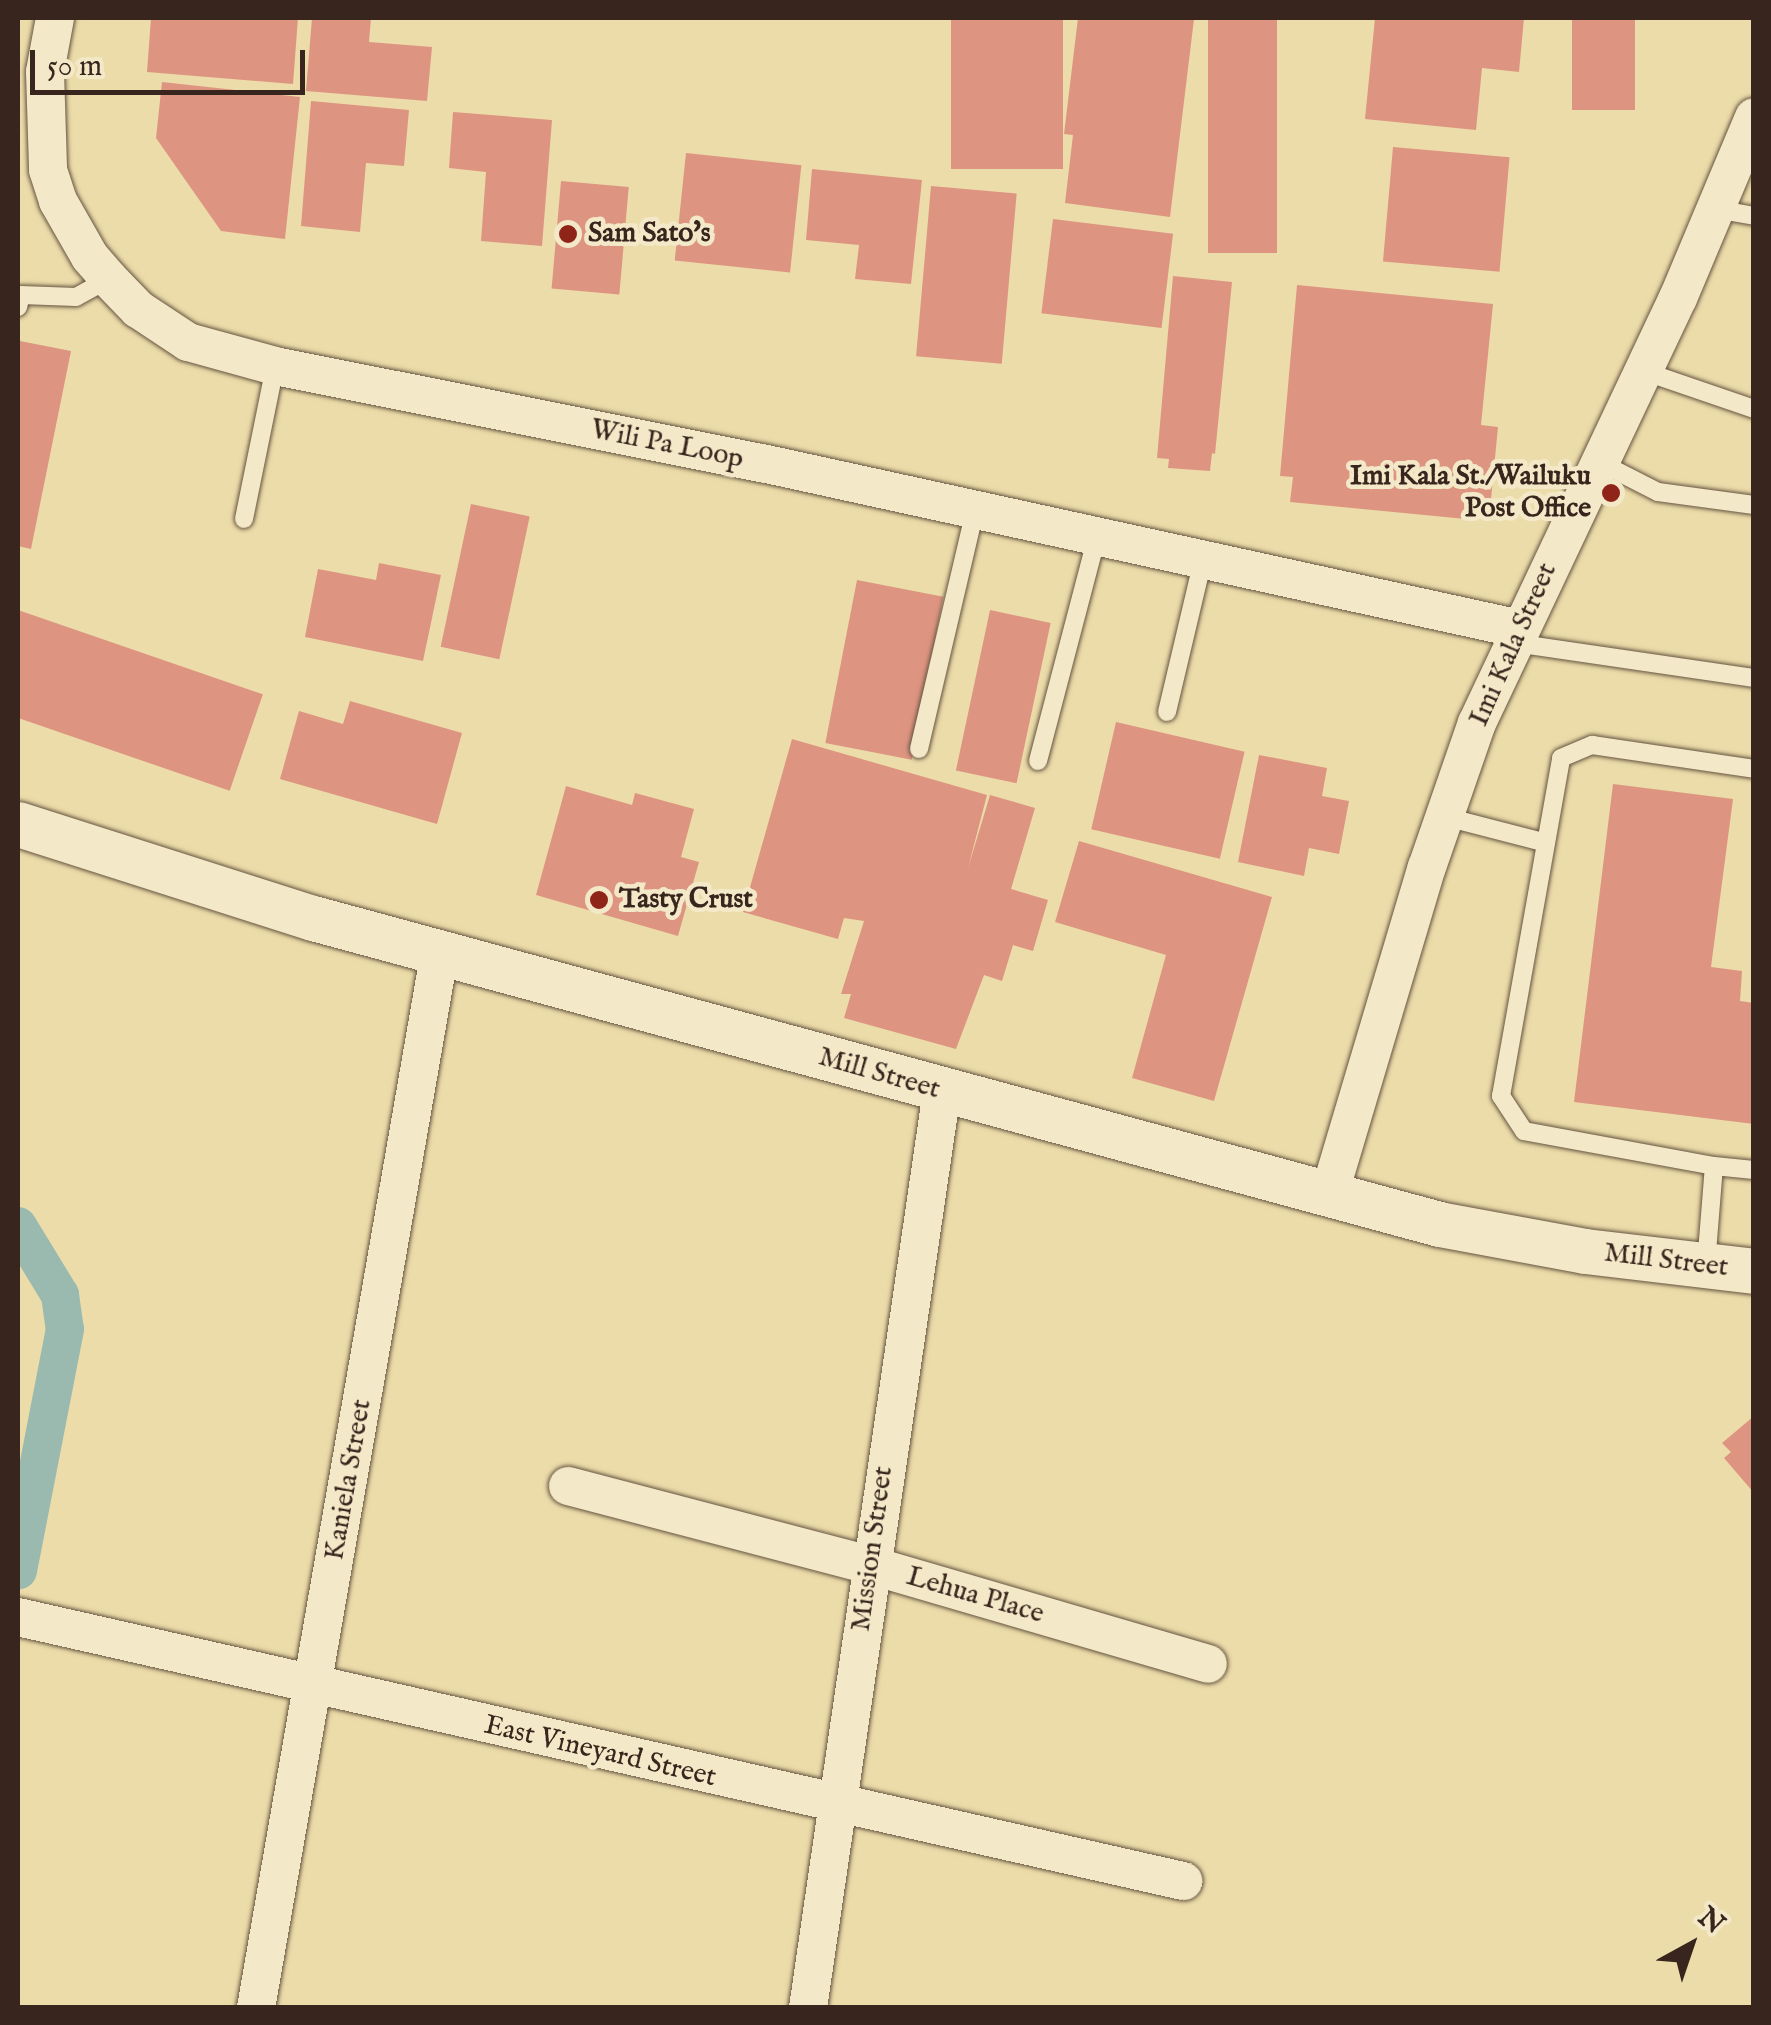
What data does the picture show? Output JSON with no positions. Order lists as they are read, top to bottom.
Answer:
{
  "streets": {
    "street": [
      "Wili Pa Loop",
      "Imi Kala Street",
      "Mill Street",
      "Kaniela Street",
      "Mission Street",
      "Lehua Place",
      "East Vineyard Street"
    ]
  },
  "crossings": [
    ["Wili Pa Loop", "Imi Kala Street"],
    ["Imi Kala Street", "Mill Street"],
    ["Mill Street", "Kaniela Street"],
    ["Mill Street", "Mission Street"],
    ["Kaniela Street", "East Vineyard Street"],
    ["Mission Street", "Lehua Place"],
    ["Mission Street", "East Vineyard Street"]
  ],
  "places": ["Sam Sato's", "Imi Kala St./Wailuku Post Office", "Tasty Crust"],
  "scale_bar": "50 m",
  "north": "top right"
}
